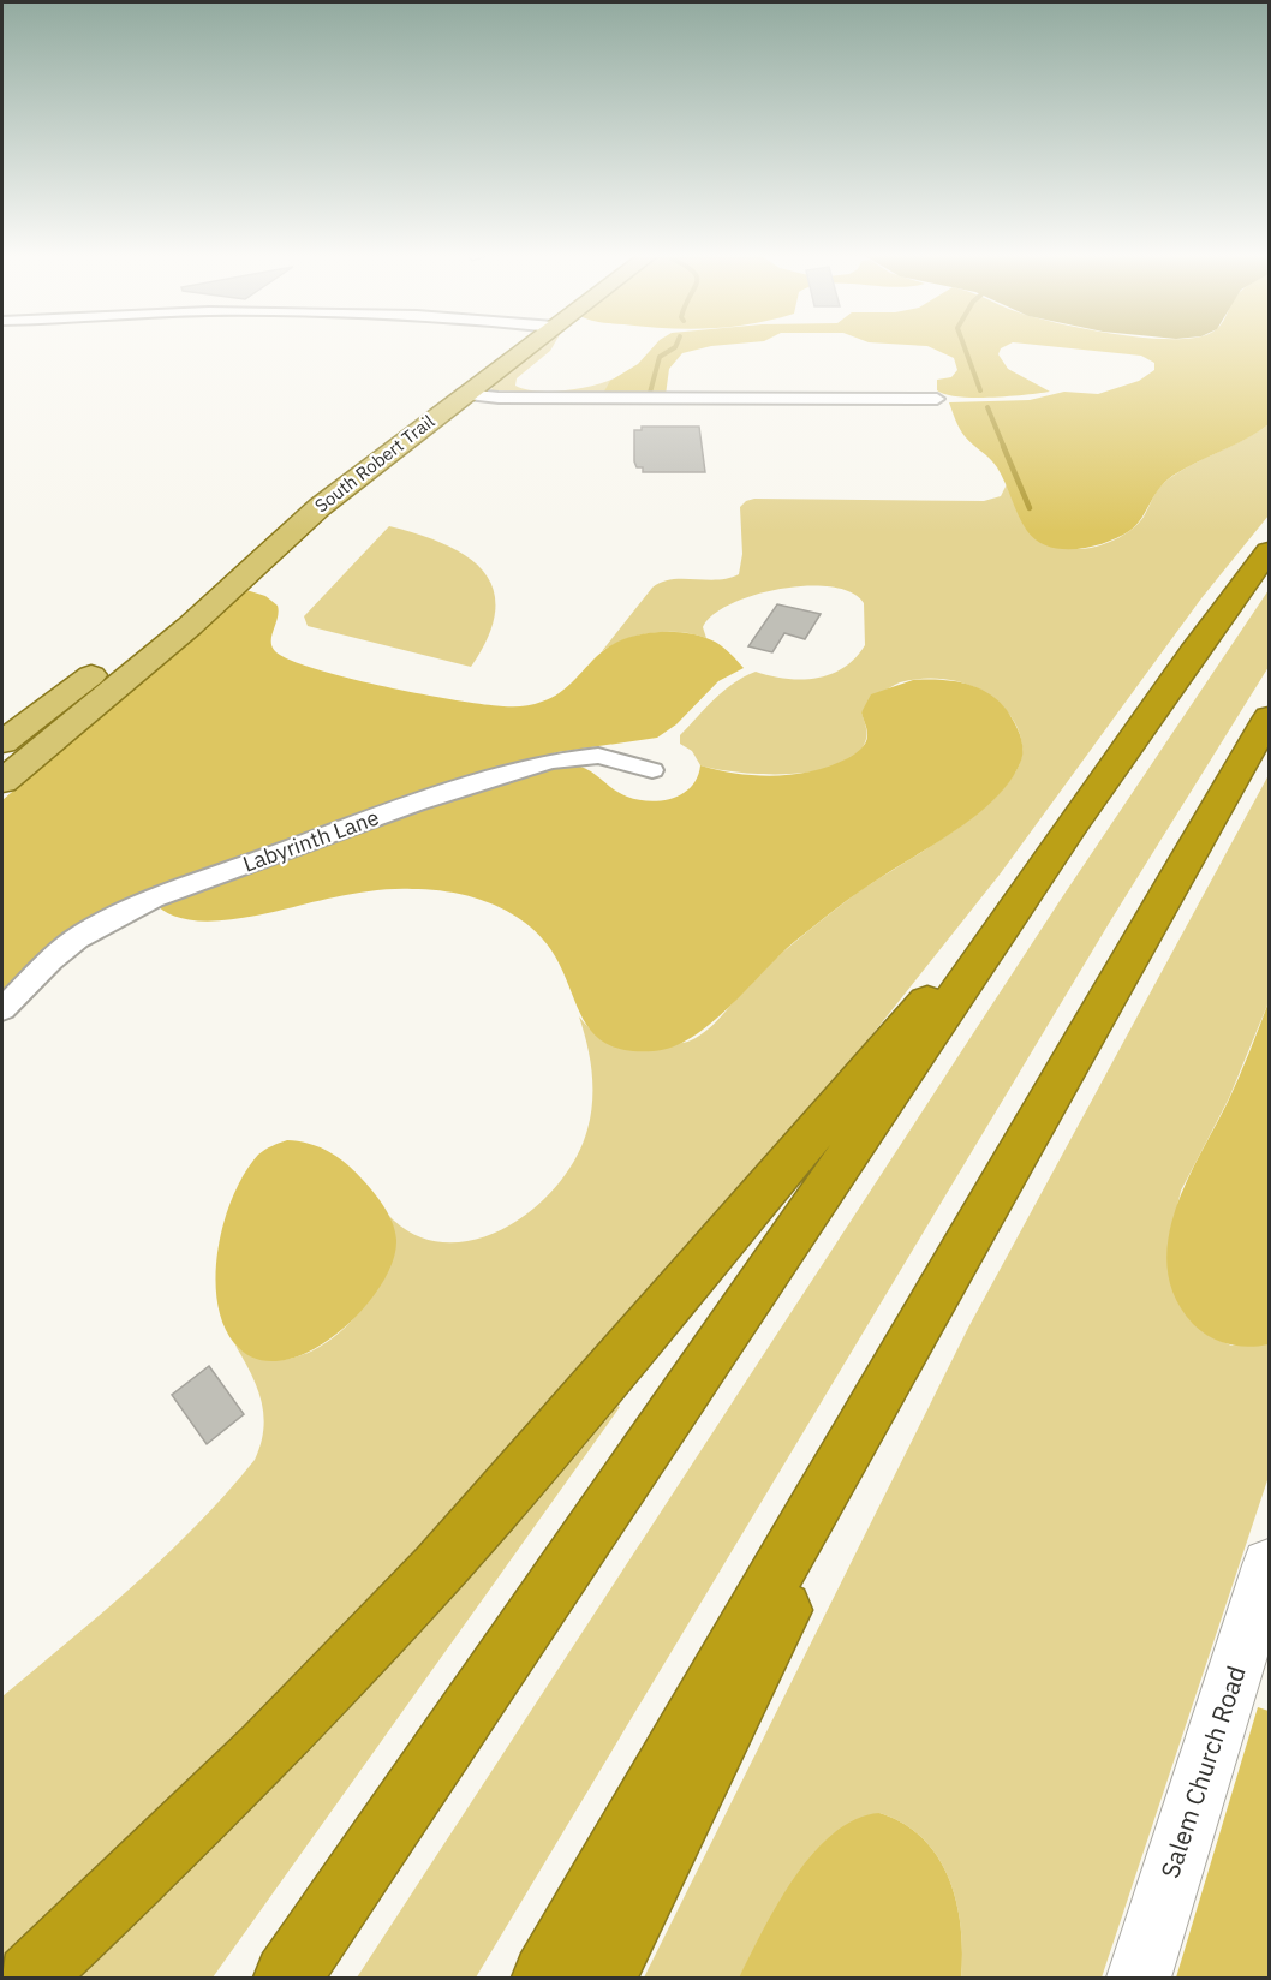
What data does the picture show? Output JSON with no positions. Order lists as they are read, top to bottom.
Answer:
{
  "streets": {
    "main road": ["South Robert Trail"],
    "street": ["Labyrinth Lane", "Salem Church Road"]
  }
}
